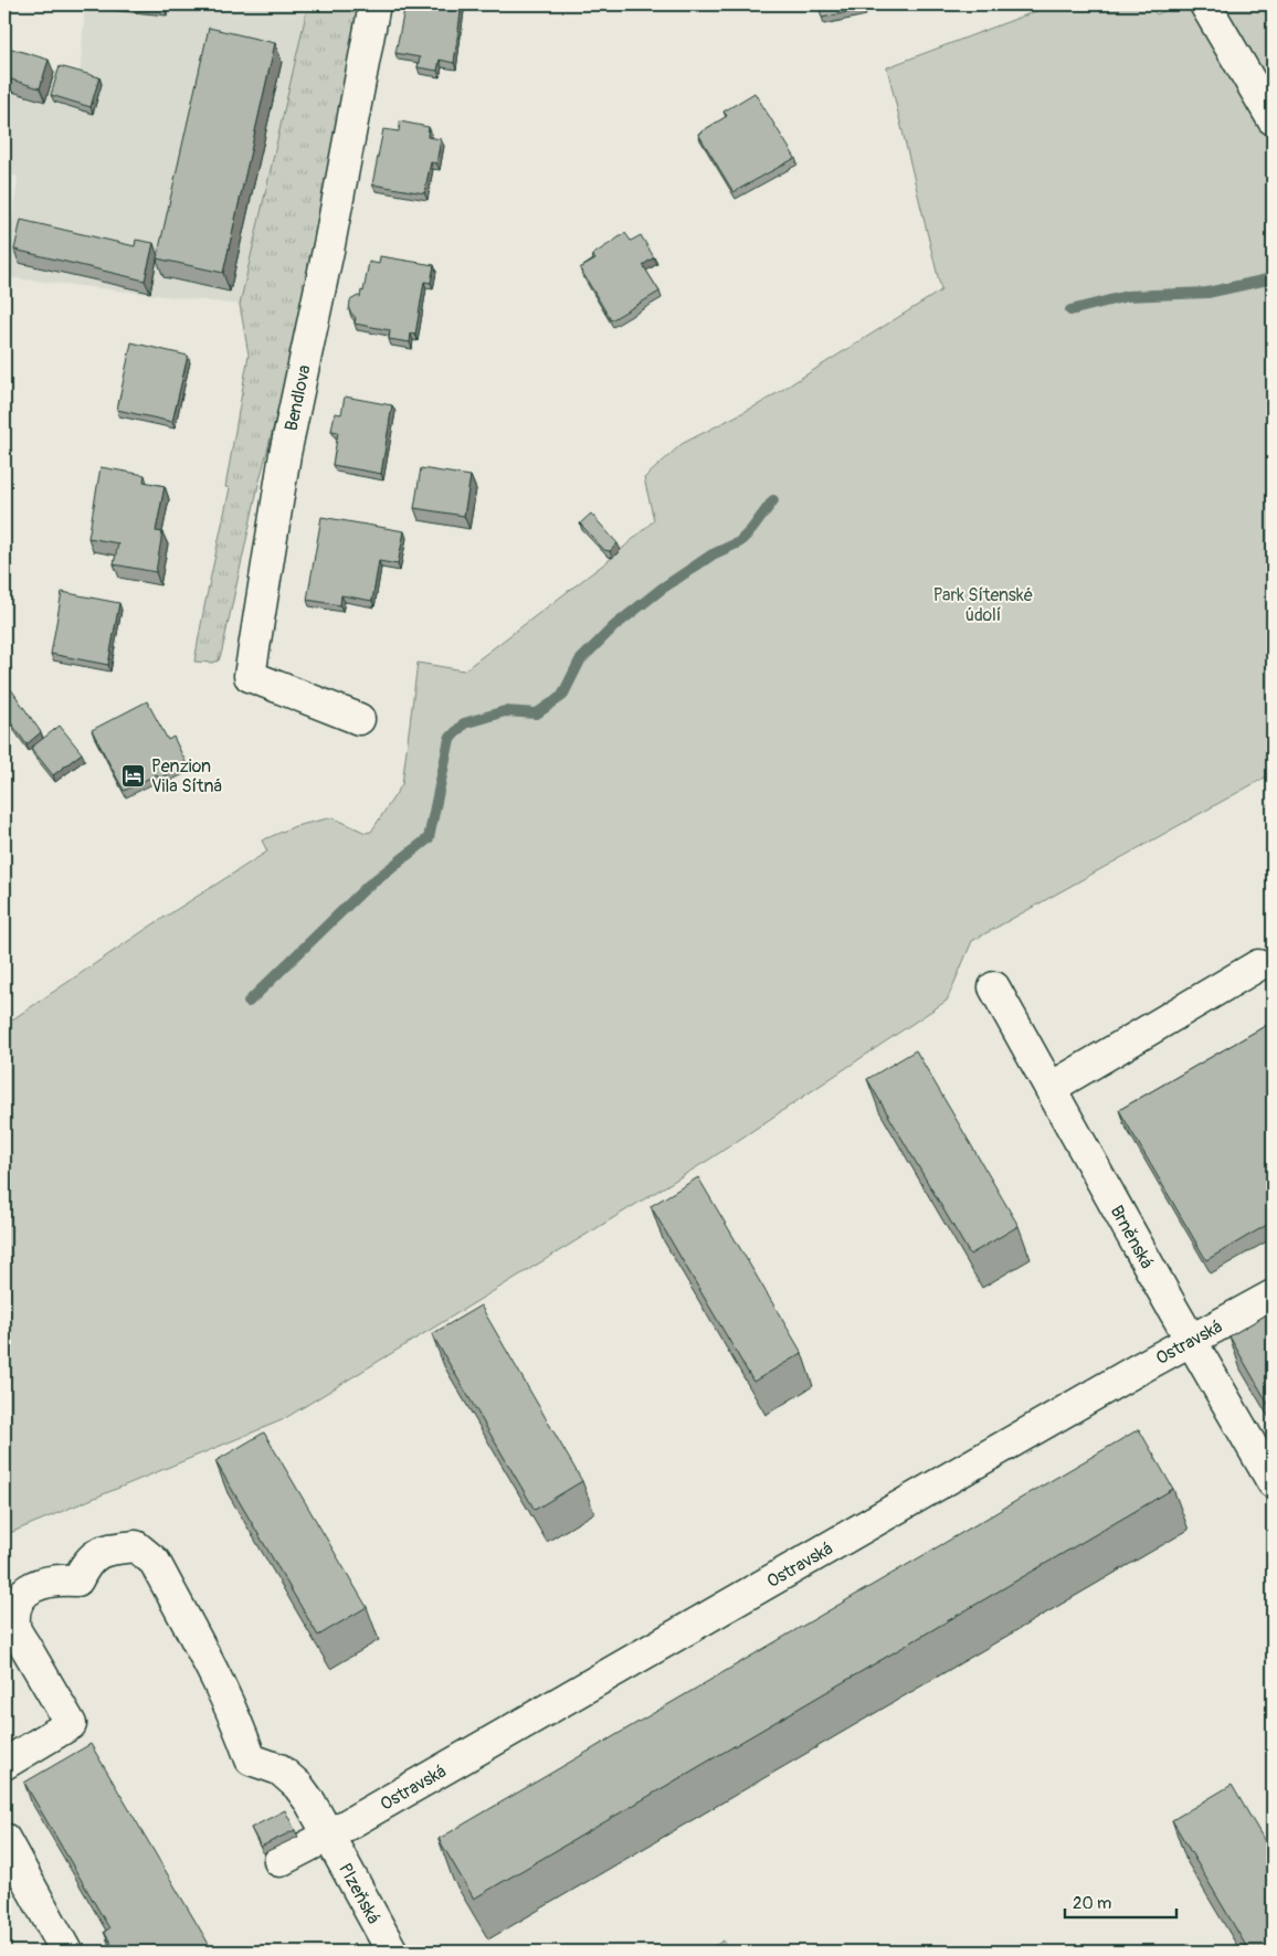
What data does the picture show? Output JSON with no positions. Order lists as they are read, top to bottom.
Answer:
{
  "streets": {
    "street": [
      "Bendlova",
      "Brněnská",
      "Ostravská",
      "Plzeňská"
    ]
  },
  "crossings": [
    ["Brněnská", "Ostravská"],
    ["Ostravská", "Plzeňská"]
  ],
  "parks": ["Park Sítenské údolí"],
  "places": {
    "hotel": ["Penzion Vila Sítná"]
  },
  "scale_bar": "20 m"
}
